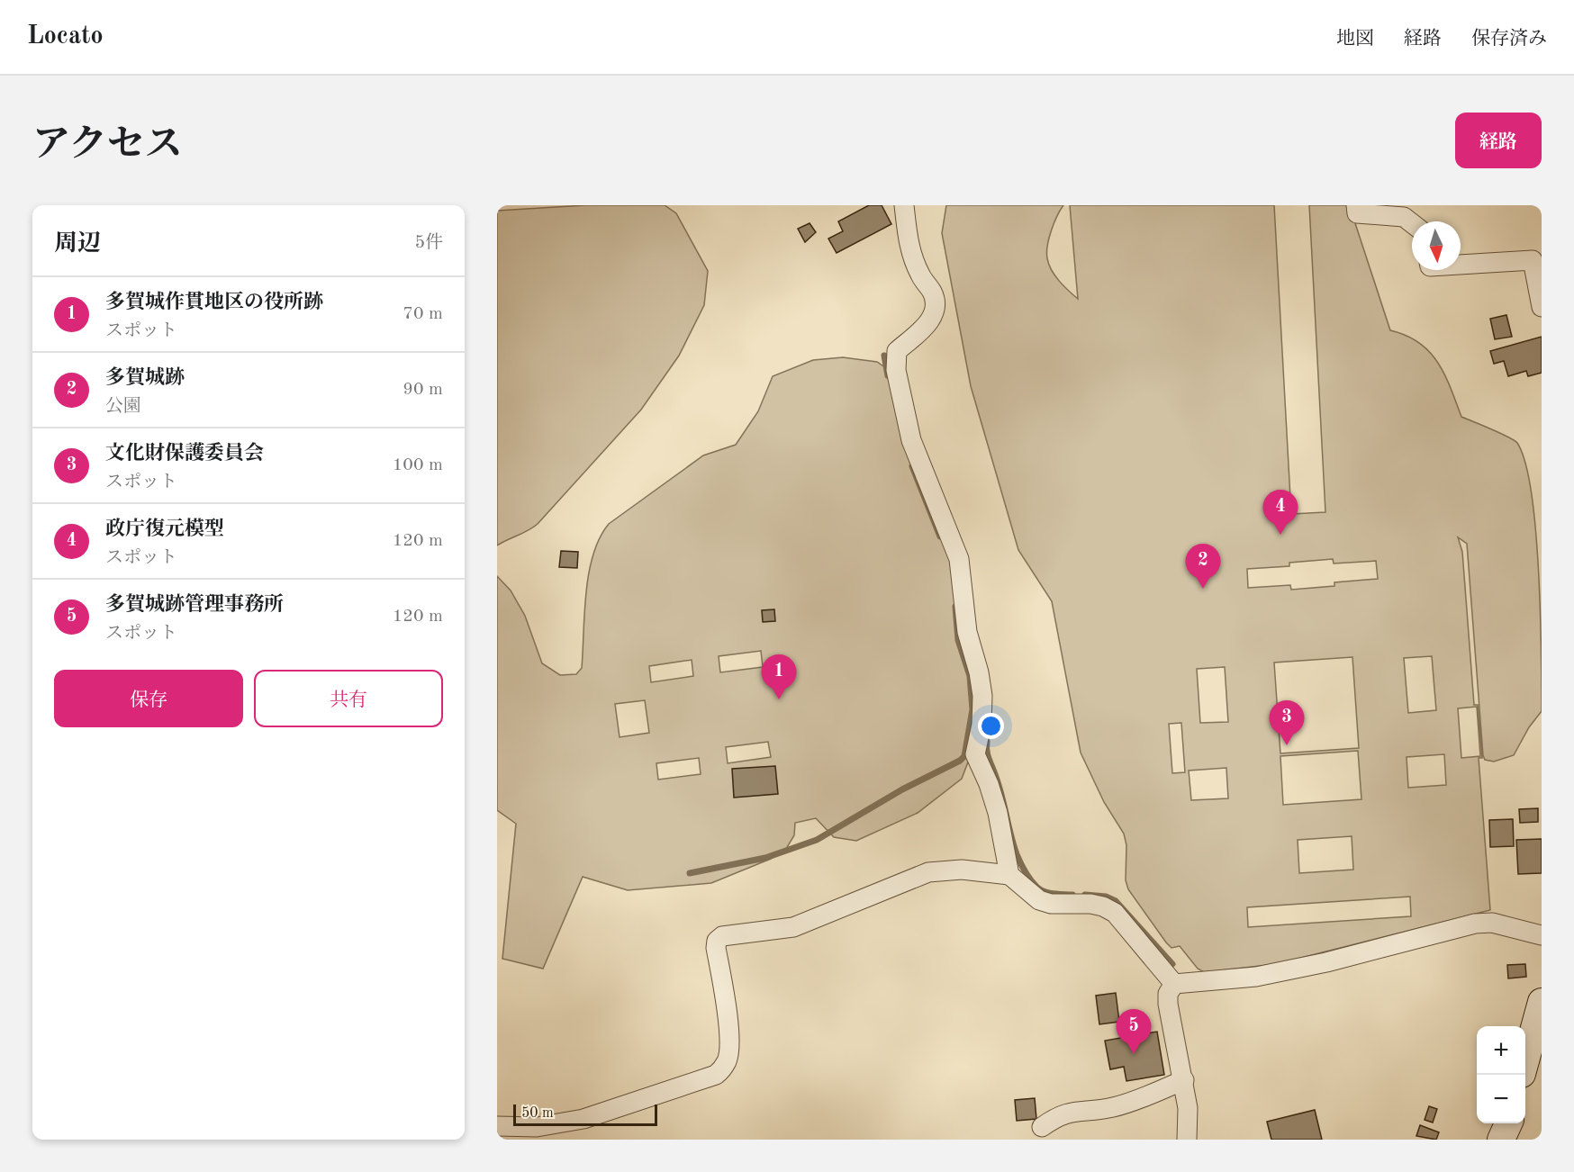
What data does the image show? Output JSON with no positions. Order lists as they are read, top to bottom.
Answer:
{
  "scale_bar": "50 m",
  "north": "bottom",
  "page": {
    "header": "Locato",
    "nav": ["地図", "経路", "保存済み"],
    "title": "アクセス",
    "buttons": [
      "経路",
      ["保存", "共有"]
    ],
    "heading": ["周辺", "5件"],
    "list": [
      {
        "mark": "1",
        "name": "多賀城作貫地区の役所跡",
        "note": "スポット",
        "value": "70 m"
      },
      {
        "mark": "2",
        "name": "多賀城跡",
        "note": "公園",
        "value": "90 m"
      },
      {
        "mark": "3",
        "name": "文化財保護委員会",
        "note": "スポット",
        "value": "100 m"
      },
      {
        "mark": "4",
        "name": "政庁復元模型",
        "note": "スポット",
        "value": "120 m"
      },
      {
        "mark": "5",
        "name": "多賀城跡管理事務所",
        "note": "スポット",
        "value": "120 m"
      }
    ],
    "pins": [
      "4",
      "2",
      "1",
      "3",
      "5"
    ],
    "map_buttons": ["+", "−"],
    "scale": "50 m"
  }
}
